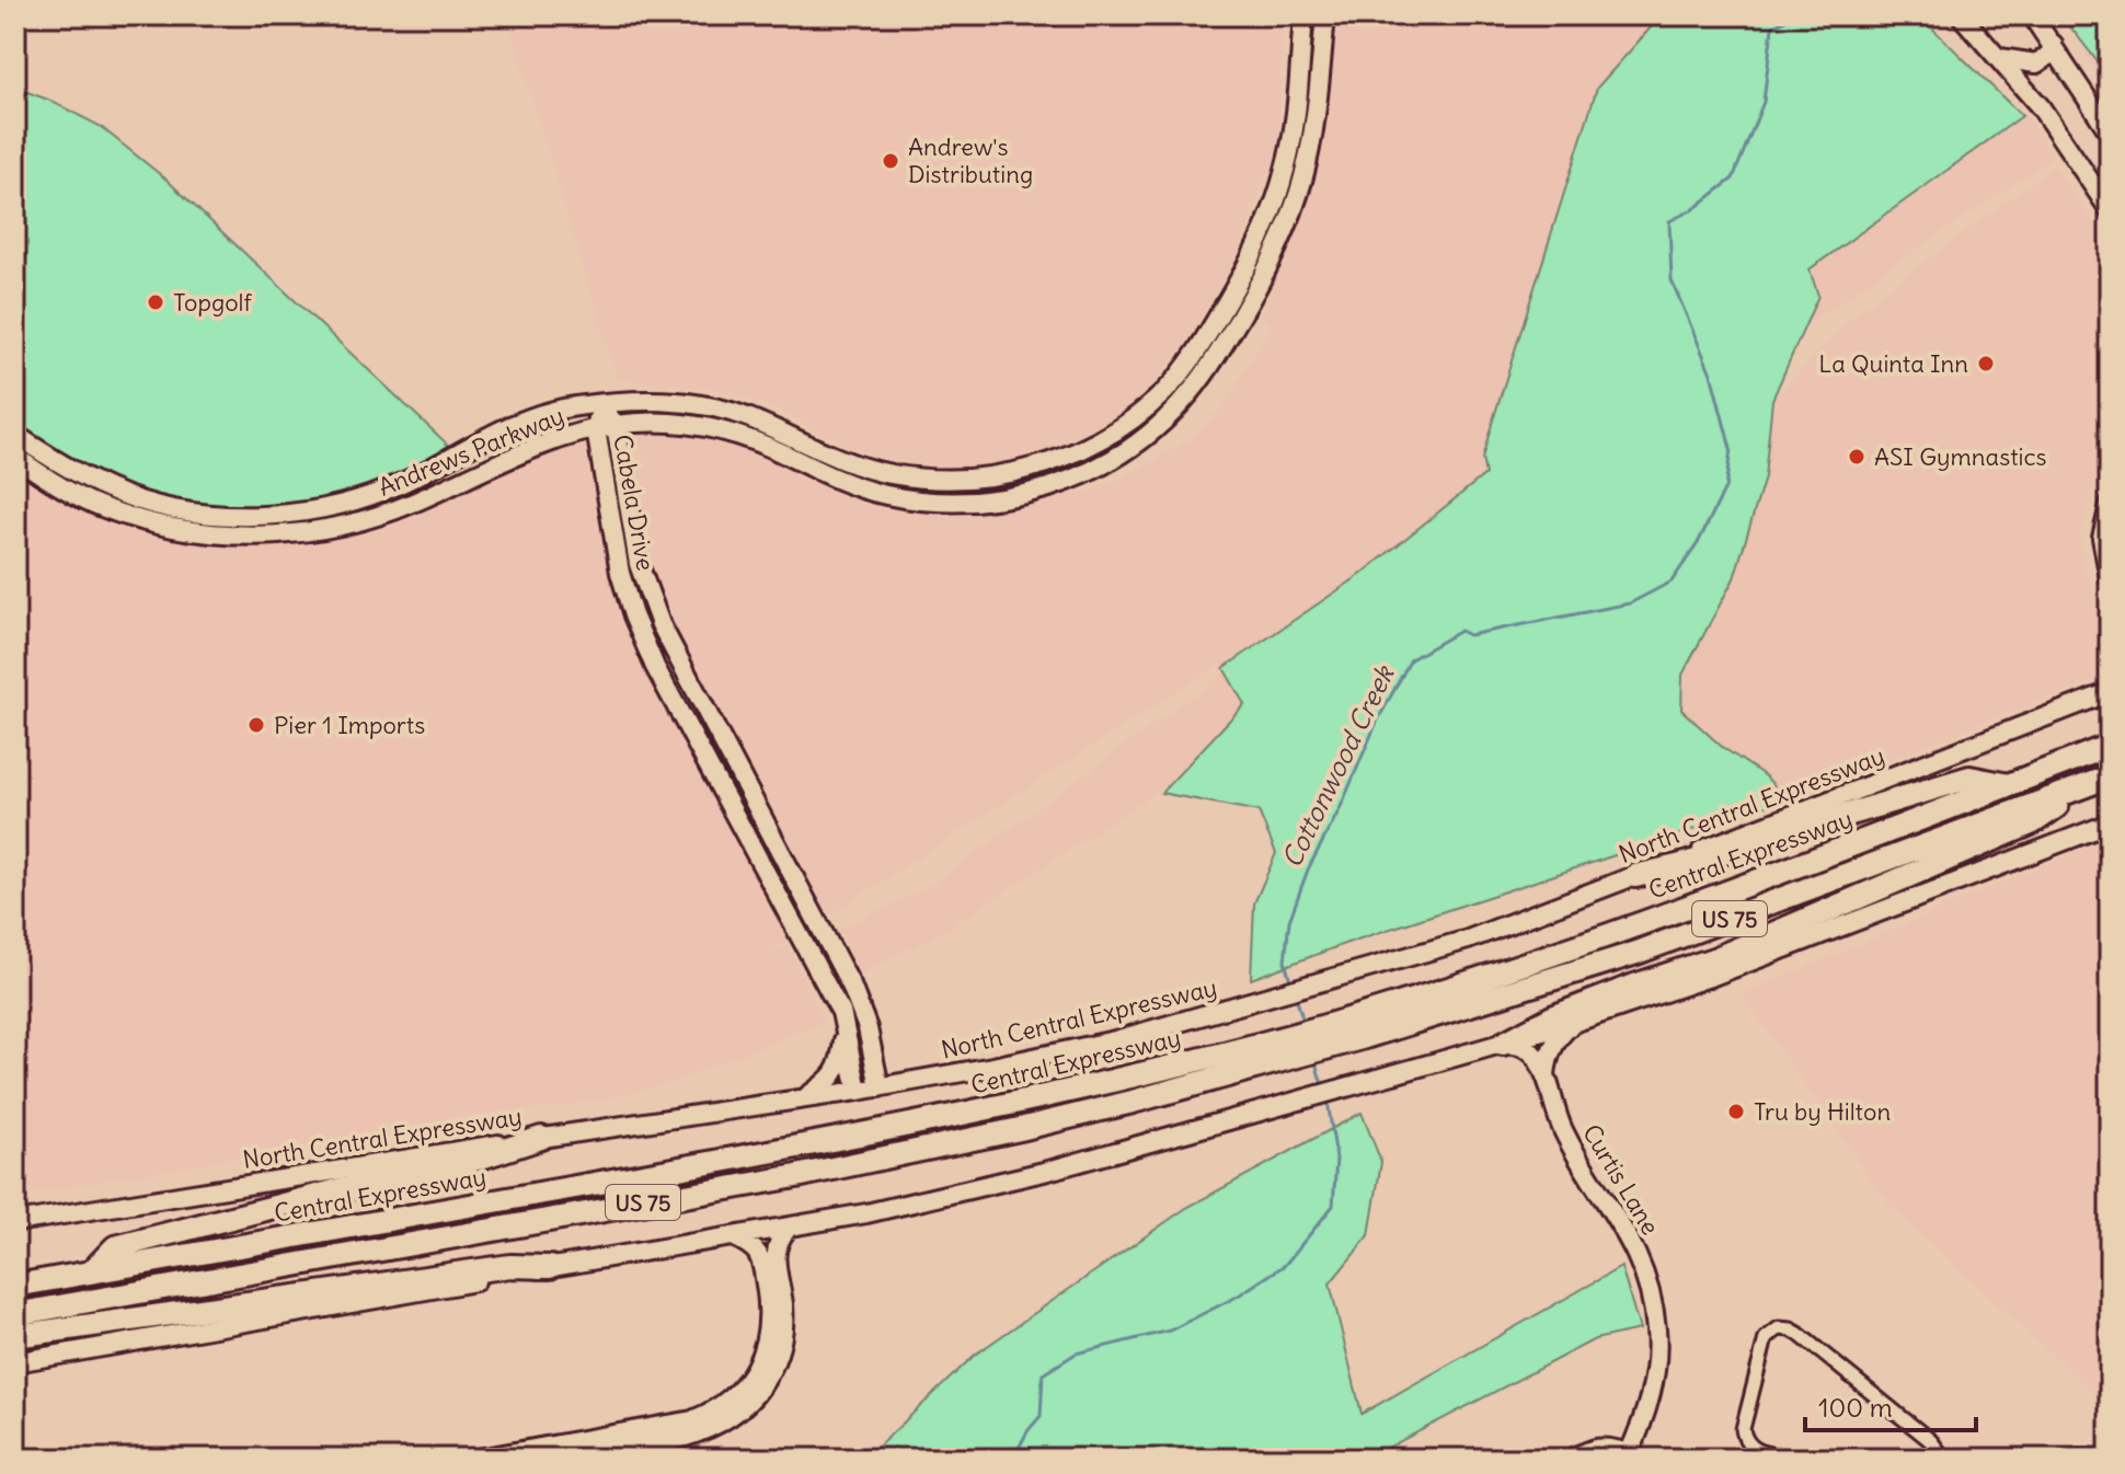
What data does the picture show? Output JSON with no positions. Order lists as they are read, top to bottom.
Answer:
{
  "streets": {
    "highway": ["Central Expressway", "US 75"],
    "street": [
      "Andrews Parkway",
      "Cabela Drive",
      "North Central Expressway",
      "Curtis Lane"
    ]
  },
  "crossings": [
    ["Andrews Parkway", "Cabela Drive"],
    ["Cabela Drive", "North Central Expressway"]
  ],
  "water": ["Cottonwood Creek"],
  "places": [
    "Andrew's Distributing",
    "Topgolf",
    "La Quinta Inn",
    "ASI Gymnastics",
    "Pier 1 Imports",
    "Tru by Hilton"
  ],
  "scale_bar": "100 m"
}
